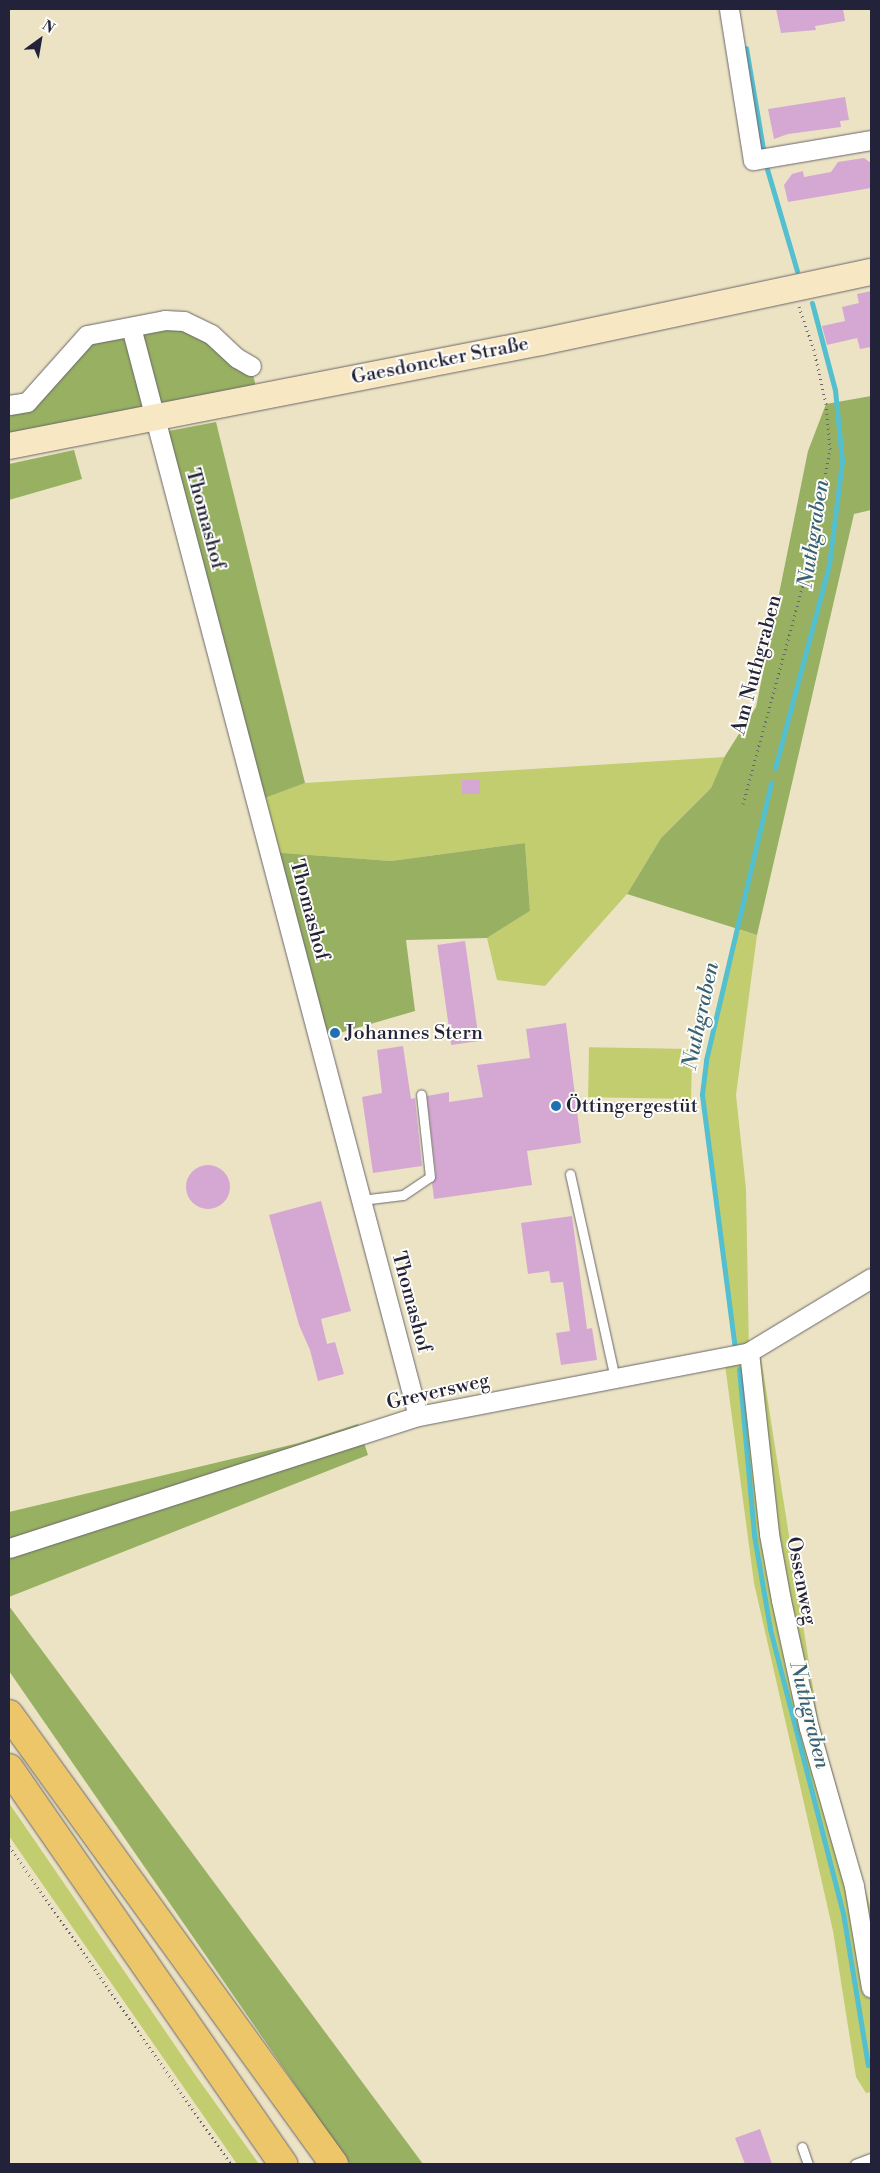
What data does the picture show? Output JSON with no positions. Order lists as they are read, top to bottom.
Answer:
{
  "streets": {
    "main road": ["Gaesdoncker Straße"],
    "street": ["Thomashof", "Greversweg", "Ossenweg"],
    "path": ["Am Nuthgraben"]
  },
  "crossings": [
    ["Gaesdoncker Straße", "Thomashof"],
    ["Thomashof", "Greversweg"],
    ["Greversweg", "Ossenweg"]
  ],
  "water": ["Nuthgraben"],
  "places": ["Johannes Stern", "Öttingergestüt"],
  "north": "top right"
}
